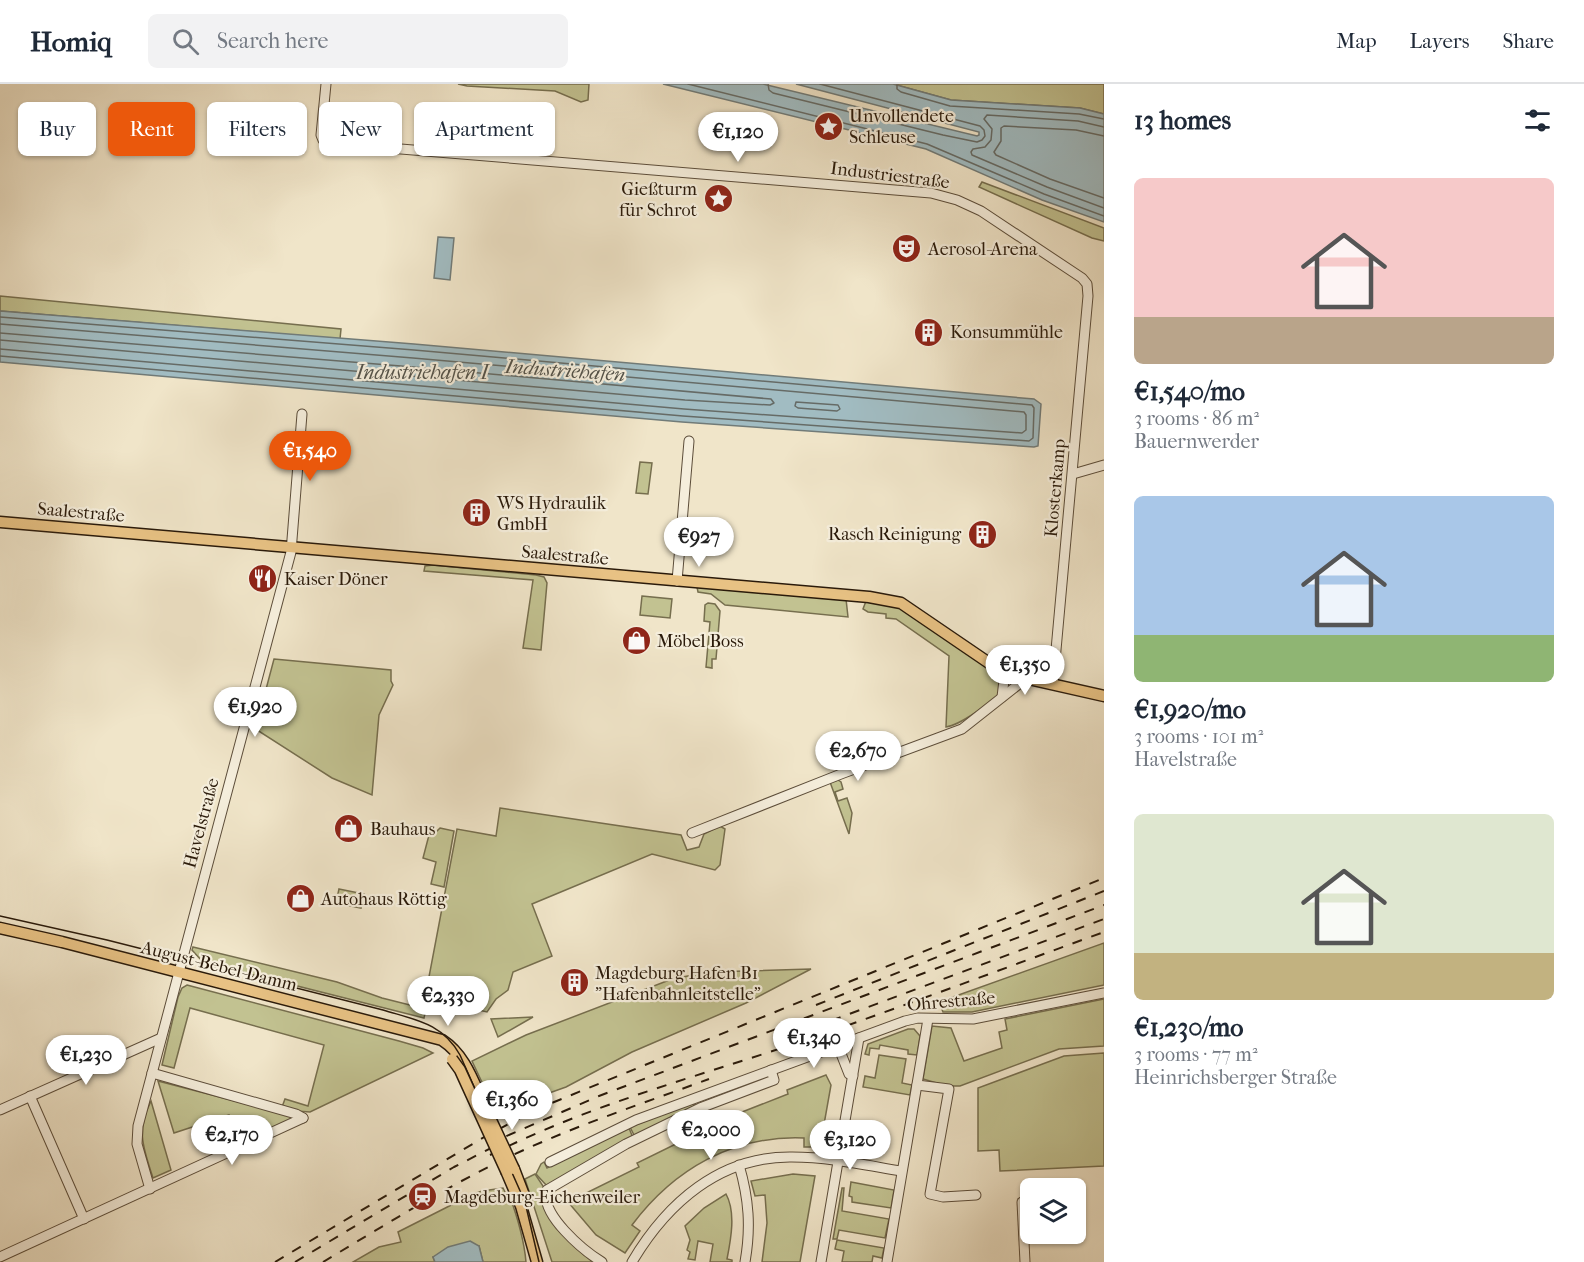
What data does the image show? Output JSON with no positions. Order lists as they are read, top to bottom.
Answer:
{
  "streets": {
    "main road": ["Saalestraße", "August-Bebel-Damm"],
    "street": [
      "Industriestraße",
      "Klosterkamp",
      "Havelstraße",
      "Ohrestraße"
    ]
  },
  "crossings": [
    ["Industriestraße", "Klosterkamp"],
    ["Klosterkamp", "Saalestraße"],
    ["Saalestraße", "Havelstraße"],
    ["Havelstraße", "August-Bebel-Damm"]
  ],
  "water": ["Industriehafen", "Industriehafen I"],
  "places": {
    "place": ["Unvollendete Schleuse", "Gießturm für Schrot"],
    "theatre": ["Aerosol-Arena"],
    "building": [
      "Konsummühle",
      "WS Hydraulik GmbH",
      "Rasch Reinigung",
      "Magdeburg Hafen B1 \"Hafenbahnleitstelle\""
    ],
    "restaurant": ["Kaiser Döner"],
    "shop": ["Möbel Boss", "Bauhaus", "Autohaus Röttig"],
    "station": ["Magdeburg-Eichenweiler"]
  },
  "page": {
    "header": "Homiq",
    "search": "Search here",
    "nav": ["Map", "Layers", "Share"],
    "heading": "13 homes",
    "chip": [
      "Buy",
      "Rent",
      "Filters",
      "New",
      "Apartment"
    ],
    "price": [
      "€1,120",
      "€1,540",
      "€927",
      "€1,350",
      "€1,920",
      "€2,670",
      "€2,330",
      "€1,340",
      "€1,230",
      "€1,360",
      "€2,000",
      "€2,170",
      "€3,120"
    ],
    "list": [
      {
        "name": "€1,540/mo",
        "note": "3 rooms · 86 m² · Bauernwerder"
      },
      {
        "name": "€1,920/mo",
        "note": "3 rooms · 101 m² · Havelstraße"
      },
      {
        "name": "€1,230/mo",
        "note": "3 rooms · 77 m² · Heinrichsberger Straße"
      }
    ]
  }
}
